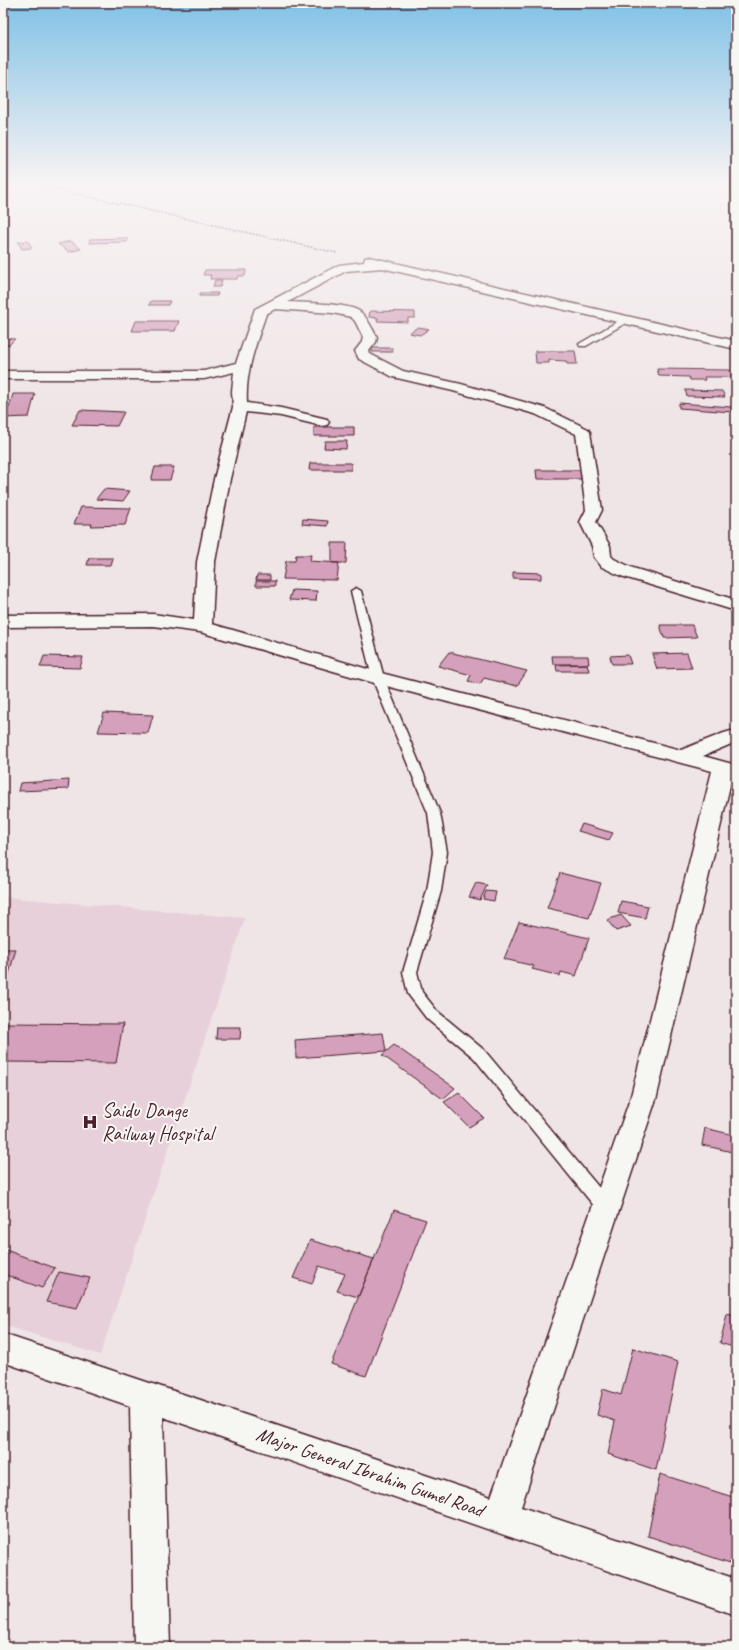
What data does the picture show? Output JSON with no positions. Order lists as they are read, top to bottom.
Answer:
{
  "streets": {
    "street": ["Major General Ibrahim Gumel Road"]
  },
  "places": {
    "hospital": ["Saidu Dange Railway Hospital"]
  }
}
